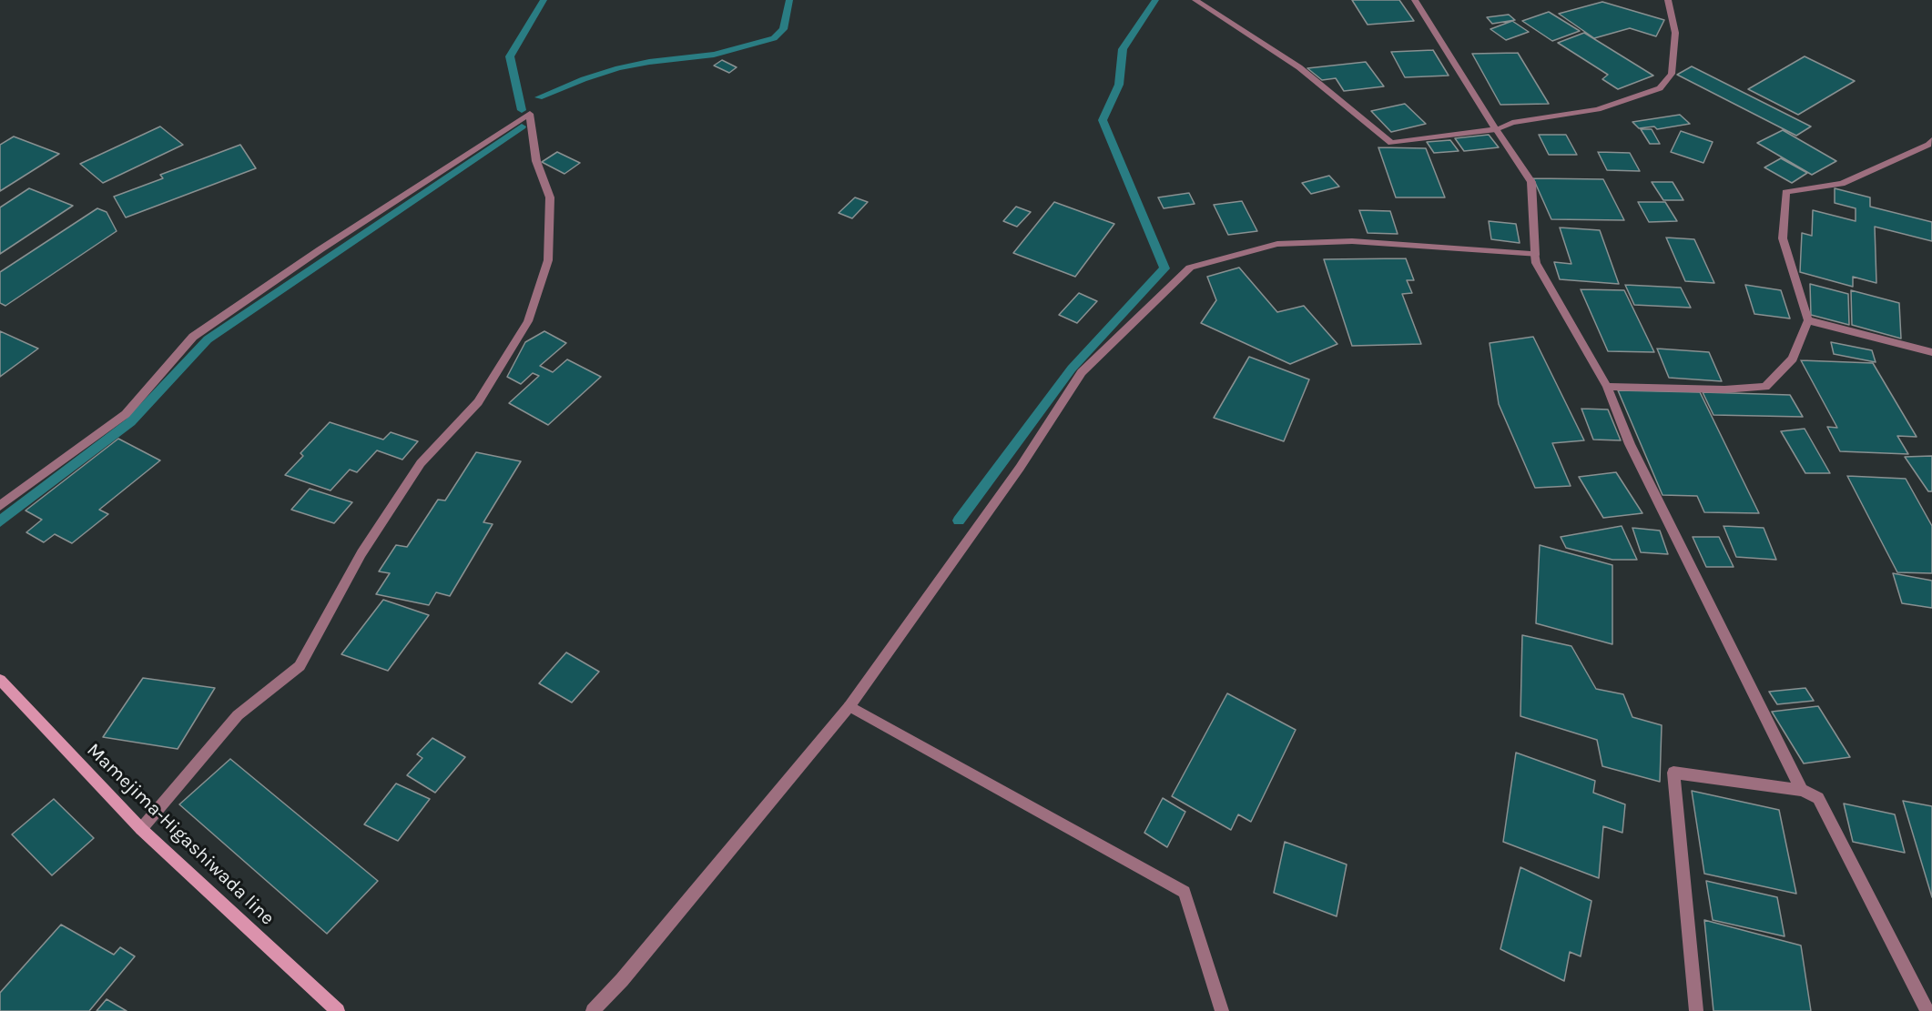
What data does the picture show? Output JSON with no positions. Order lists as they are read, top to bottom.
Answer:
{
  "streets": {
    "main road": ["Mamejima-Higashiwada line"]
  }
}
